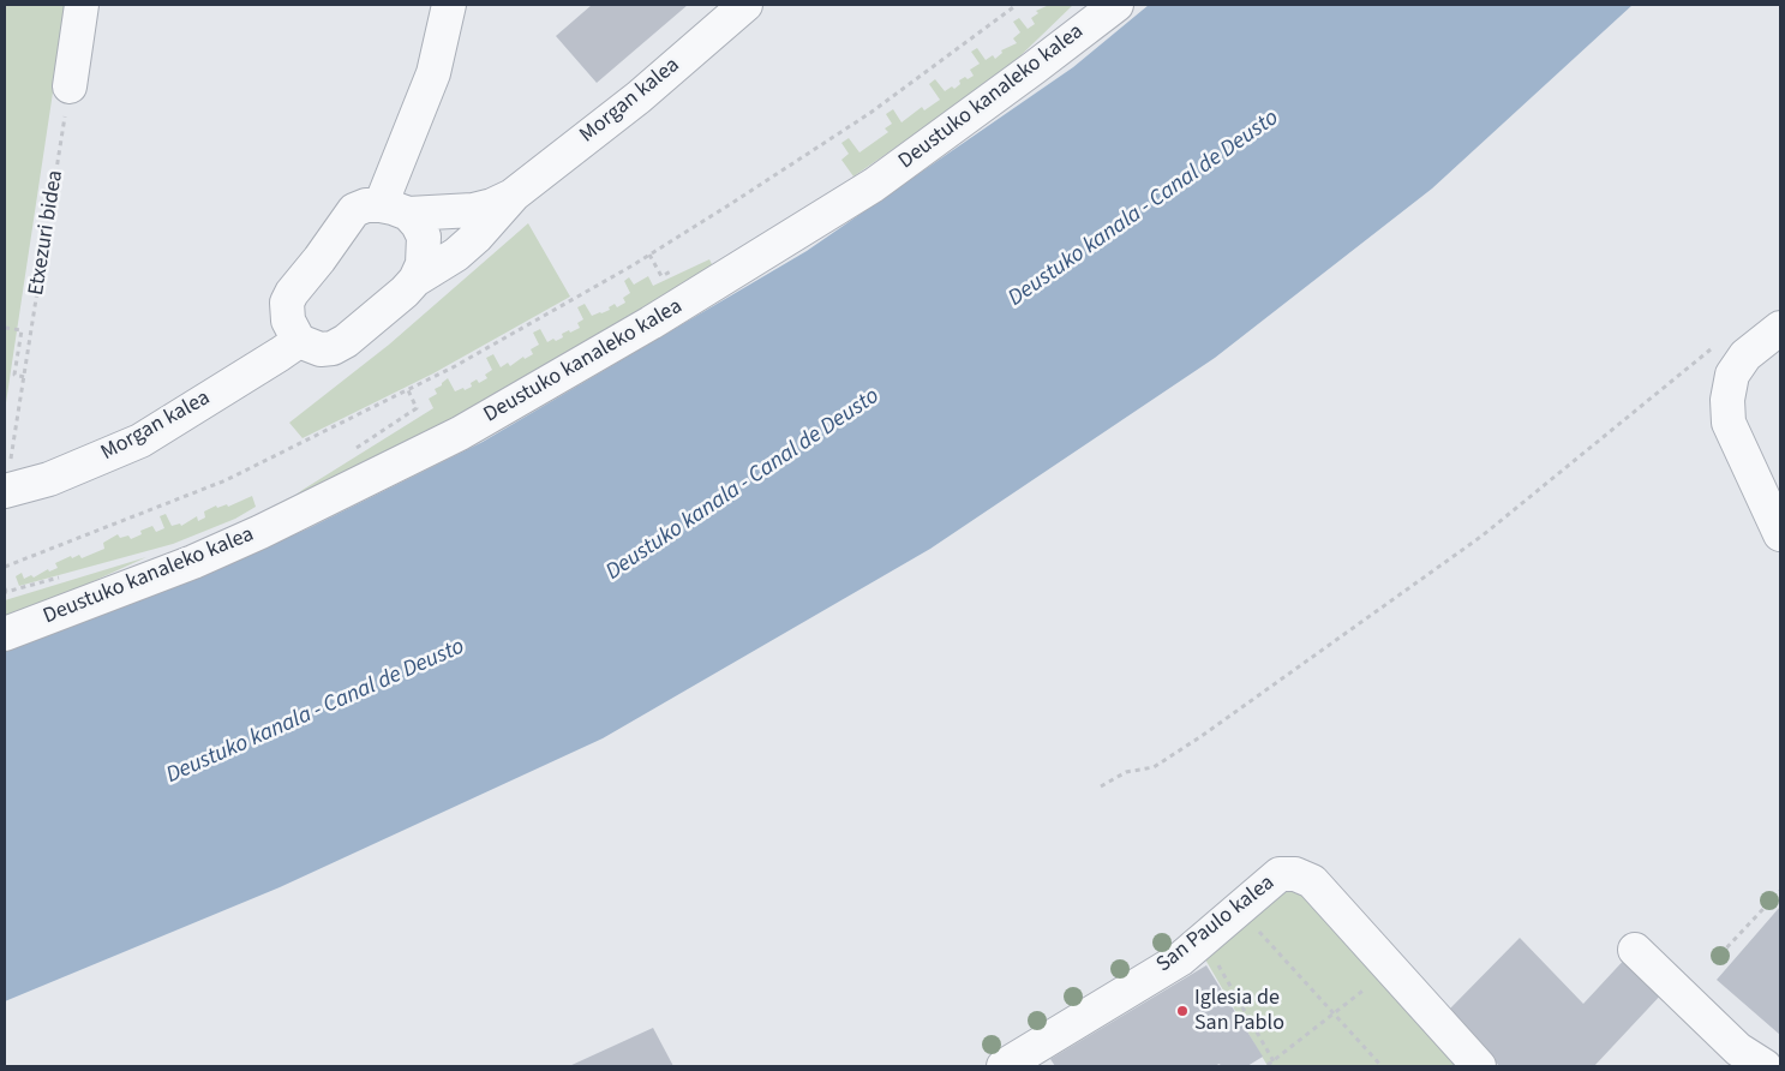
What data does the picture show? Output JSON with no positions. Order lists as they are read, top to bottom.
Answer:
{
  "streets": {
    "street": ["Deustuko kanaleko kalea", "Morgan kalea", "San Paulo kalea"],
    "path": ["Etxezuri bidea"]
  },
  "crossings": [
    ["Morgan kalea", "Etxezuri bidea"]
  ],
  "water": ["Deustuko kanala - Canal de Deusto"],
  "places": ["Iglesia de San Pablo"]
}
